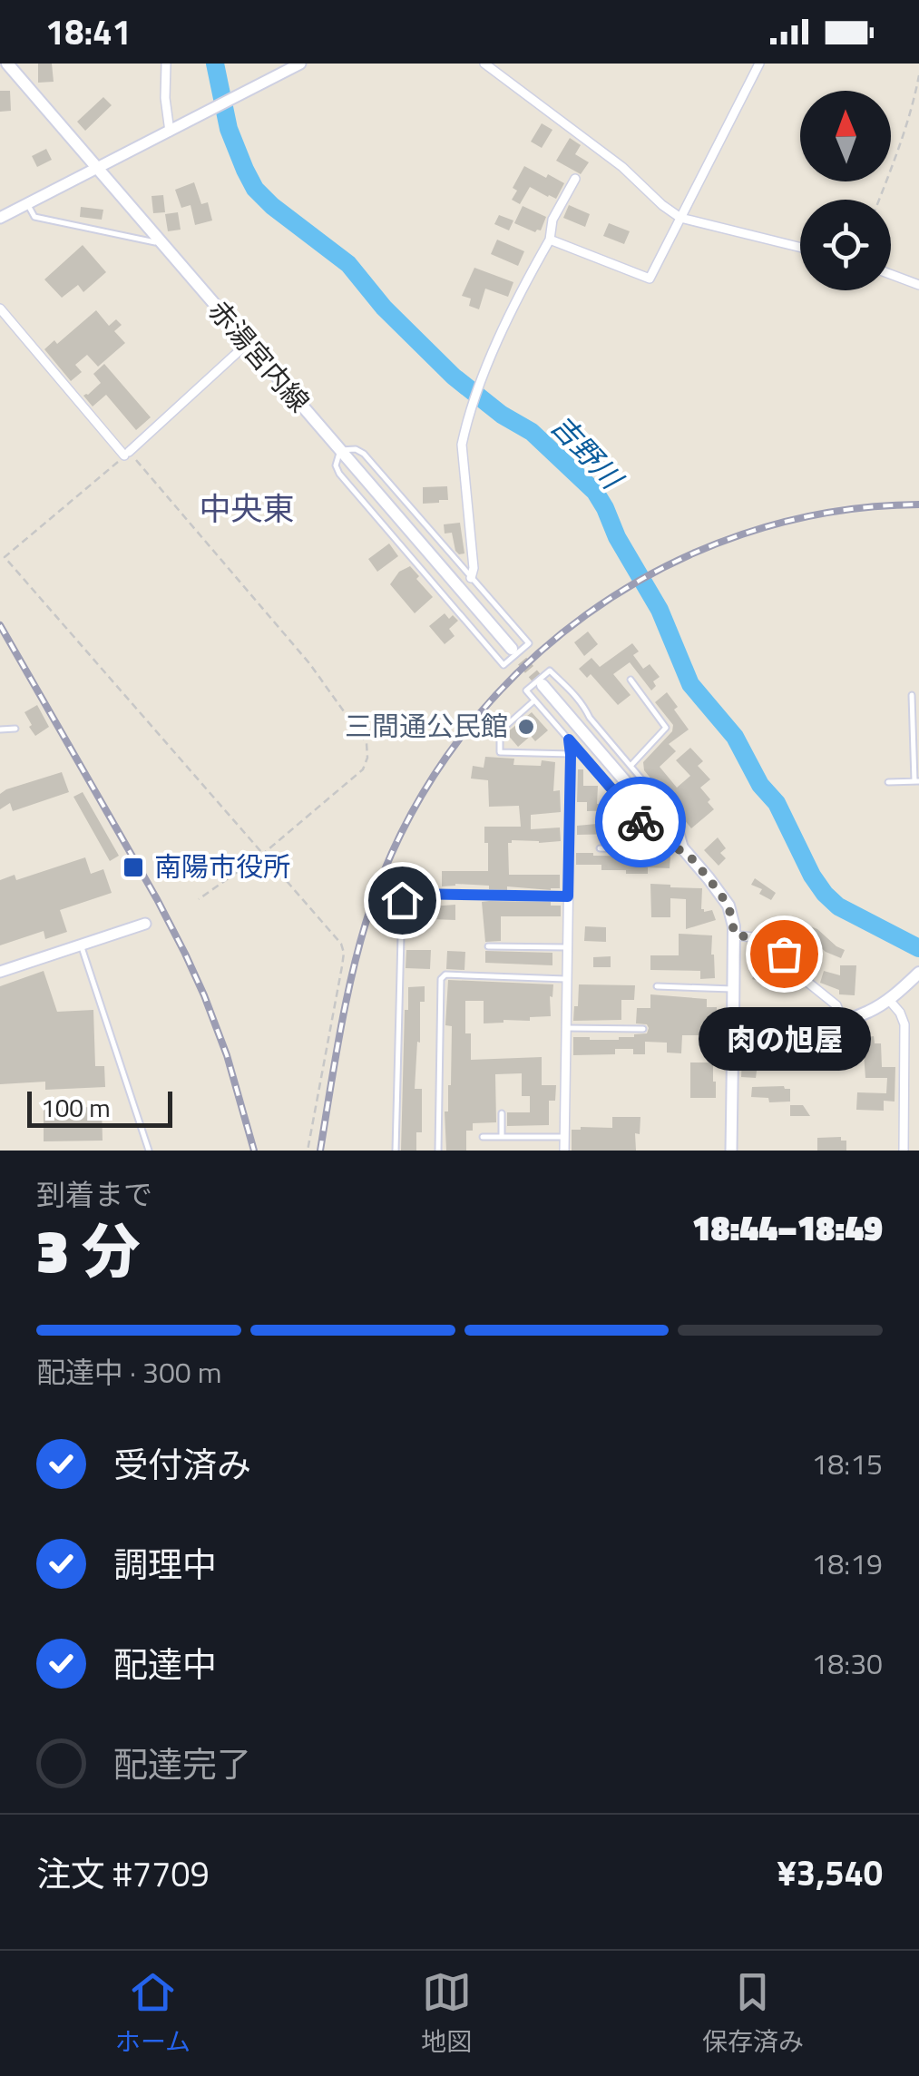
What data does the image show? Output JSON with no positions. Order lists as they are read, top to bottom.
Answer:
{
  "streets": {
    "main road": ["赤湯宮内線"]
  },
  "districts": ["中央東"],
  "water": ["吉野川"],
  "places": {
    "other": ["三間通公民館", "肉の旭屋"],
    "transit": ["南陽市役所"]
  },
  "scale_bar": "100 m",
  "north": "top",
  "page": {
    "status": "18:41",
    "bubble": "肉の旭屋",
    "scale": "100 m",
    "heading": ["3 分", "到着まで", "18:44–18:49"],
    "panel": ["注文 #7709", "¥3,540"],
    "bar": "配達中 · 300 m",
    "list": [
      ["受付済み", "18:15"],
      ["調理中", "18:19"],
      ["配達中", "18:30"],
      "配達完了"
    ],
    "tabs": ["ホーム", "地図", "保存済み"]
  }
}
